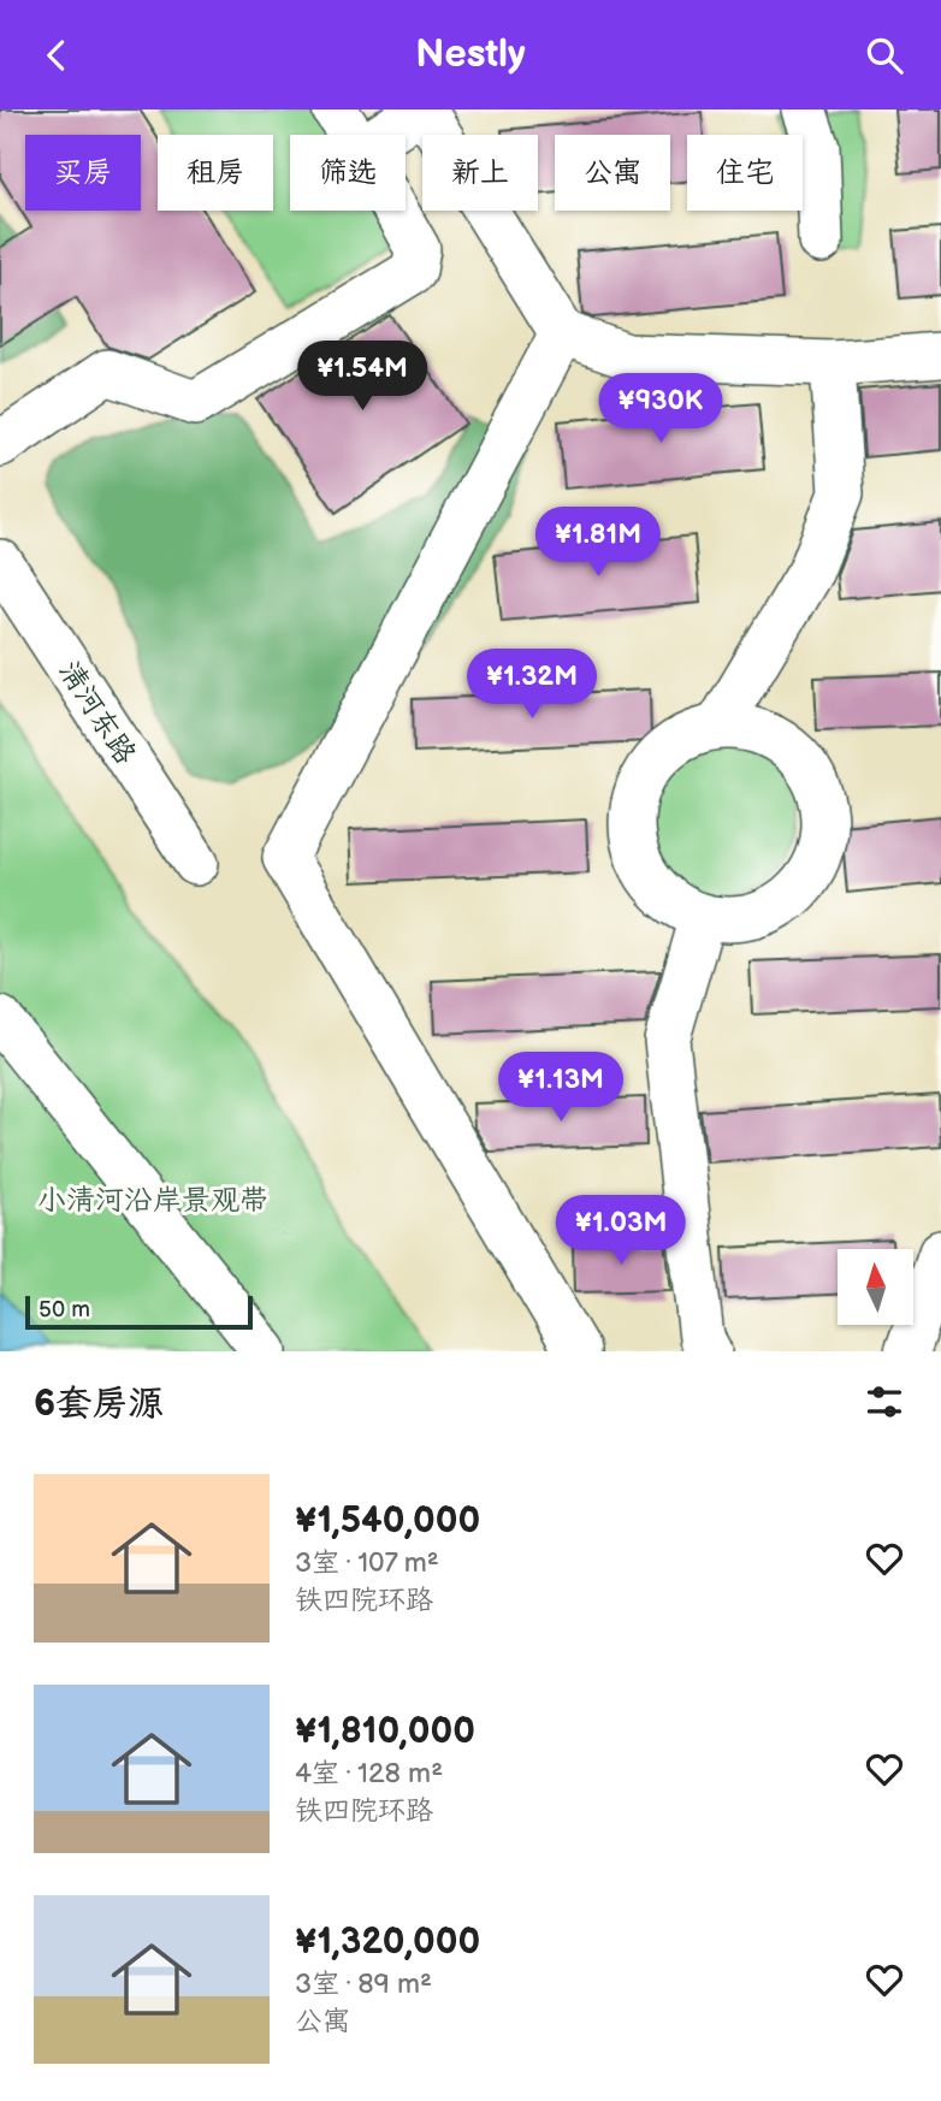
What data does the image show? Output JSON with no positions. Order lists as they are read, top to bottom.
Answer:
{
  "streets": {
    "street": ["清河东路"]
  },
  "parks": ["小清河沿岸景观带"],
  "scale_bar": "50 m",
  "north": "top",
  "page": {
    "header": "Nestly",
    "chip": [
      "买房",
      "租房",
      "筛选",
      "新上",
      "公寓",
      "住宅"
    ],
    "price": [
      "¥1.54M",
      "¥930K",
      "¥1.81M",
      "¥1.32M",
      "¥1.13M",
      "¥1.03M"
    ],
    "scale": "50 m",
    "heading": "6套房源",
    "list": [
      {
        "name": "¥1,540,000",
        "note": "3室 · 107 m² · 铁四院环路"
      },
      {
        "name": "¥1,810,000",
        "note": "4室 · 128 m² · 铁四院环路"
      },
      {
        "name": "¥1,320,000",
        "note": "3室 · 89 m² · 公寓"
      }
    ]
  }
}
